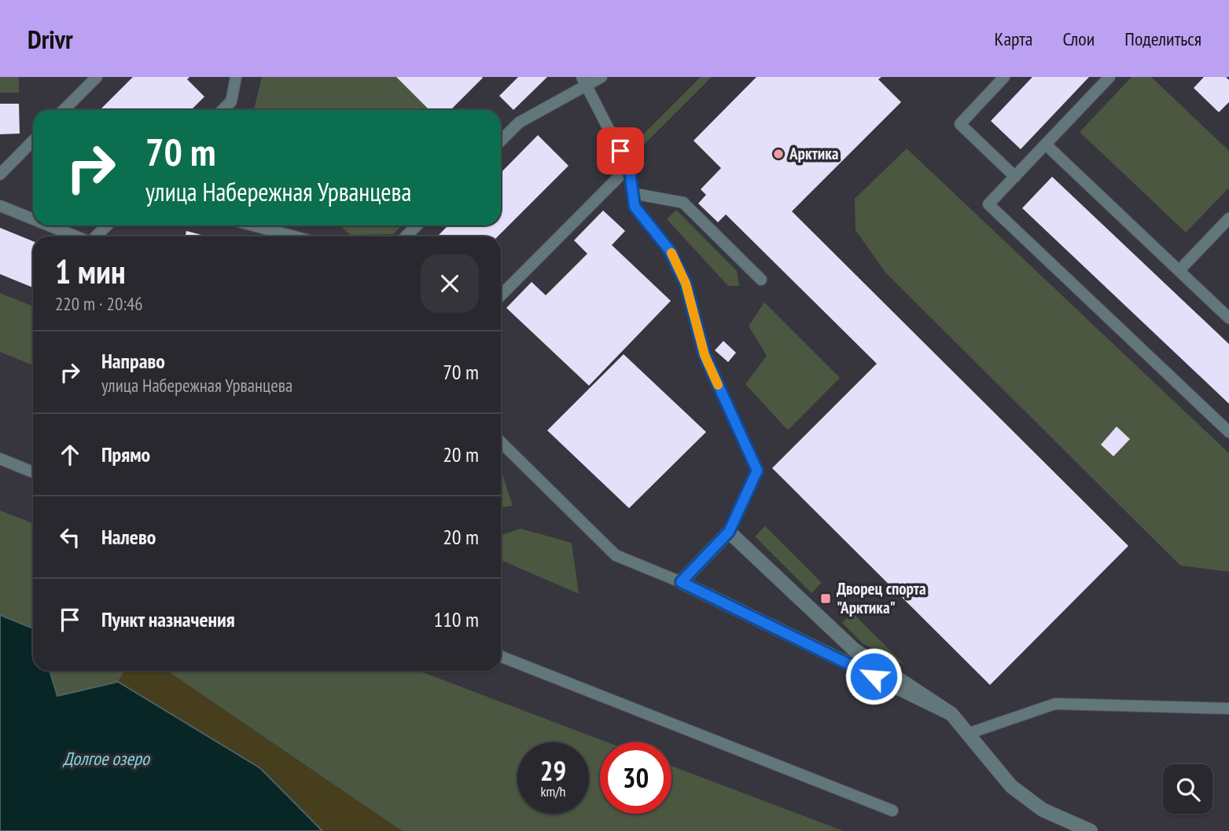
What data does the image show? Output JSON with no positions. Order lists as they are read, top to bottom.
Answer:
{
  "water": ["Долгое озеро"],
  "places": {
    "other": ["Арктика"],
    "transit": ["Дворец спорта \"Арктика\""]
  },
  "page": {
    "header": "Drivr",
    "nav": ["Карта", "Слои", "Поделиться"],
    "turn": ["70 m", "улица Набережная Урванцева"],
    "heading": ["1 мин", "220 m · 20:46"],
    "list": [
      {
        "name": "Направо",
        "note": "улица Набережная Урванцева",
        "value": "70 m"
      },
      {
        "name": "Прямо",
        "value": "20 m"
      },
      {
        "name": "Налево",
        "value": "20 m"
      },
      {
        "name": "Пункт назначения",
        "value": "110 m"
      }
    ],
    "speed": "29 km/h",
    "limit": "30"
  }
}
